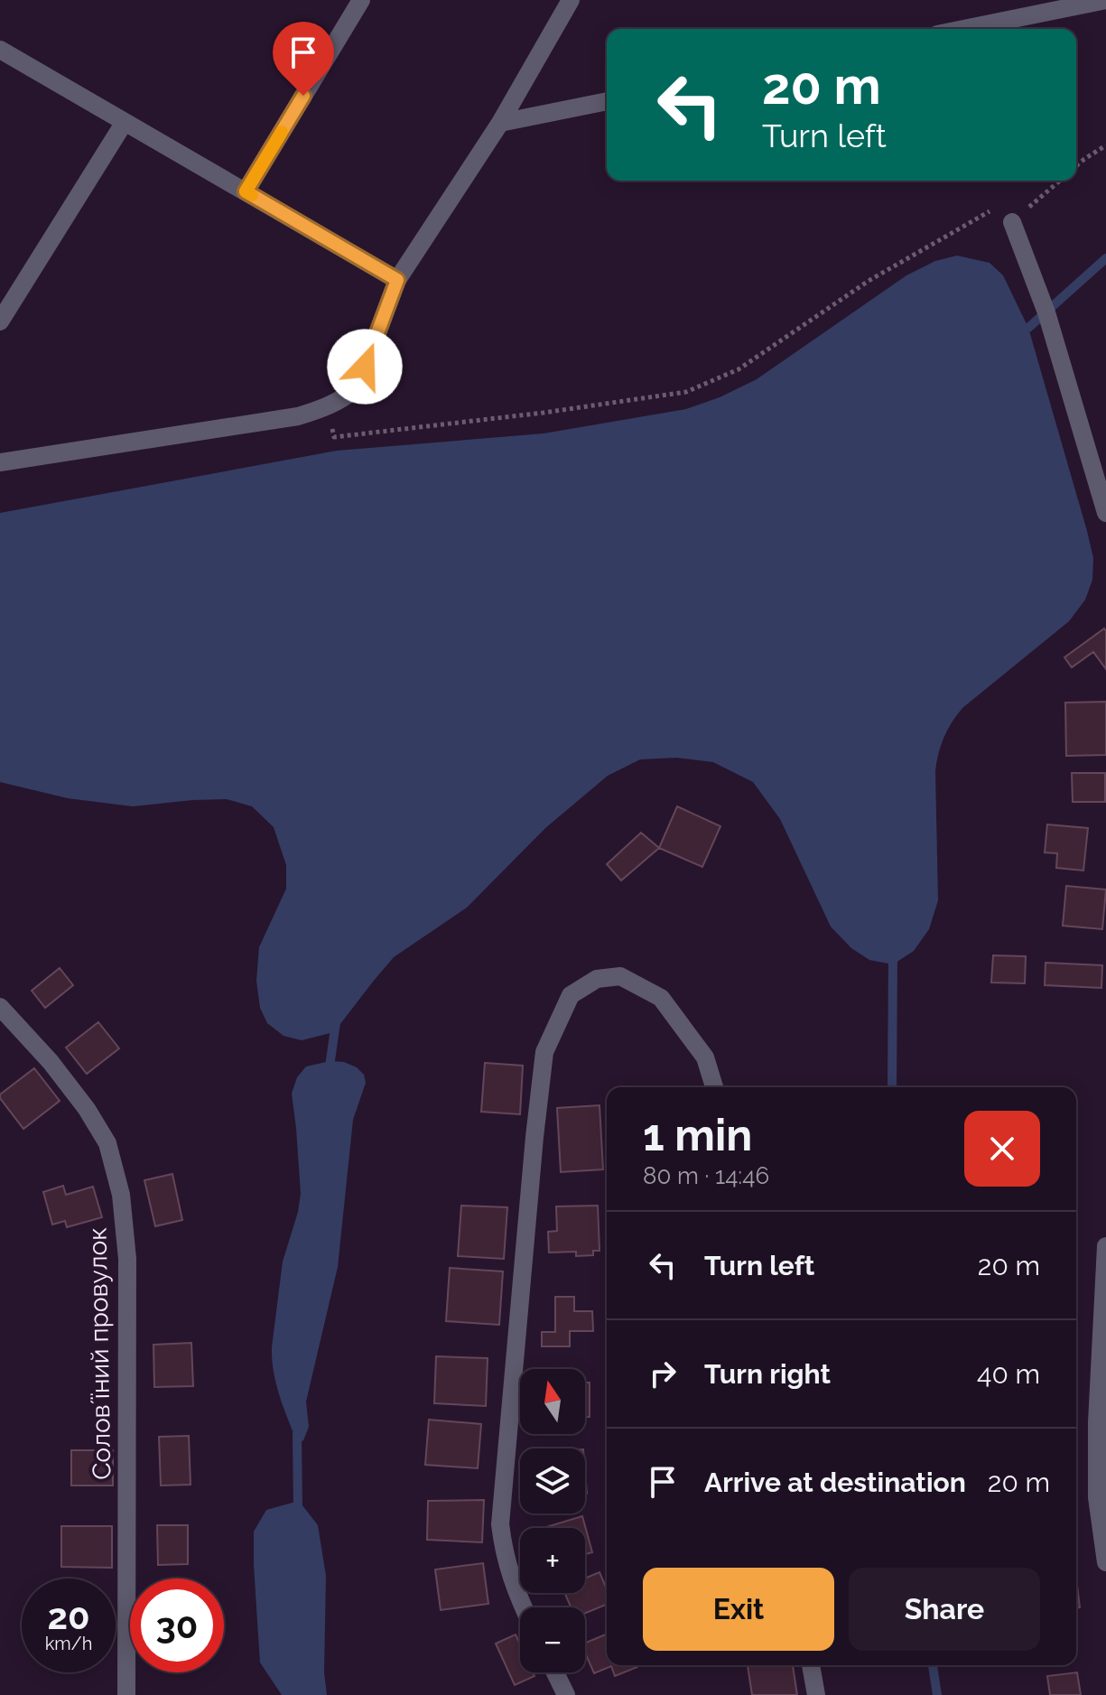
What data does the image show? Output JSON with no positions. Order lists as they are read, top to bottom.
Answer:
{
  "streets": {
    "street": ["Соловʼїний провулок"]
  },
  "north": "top",
  "page": {
    "turn": ["20 m", "Turn left"],
    "heading": ["1 min", "80 m · 14:46"],
    "list": [
      {
        "name": "Turn left",
        "value": "20 m"
      },
      {
        "name": "Turn right",
        "value": "40 m"
      },
      {
        "name": "Arrive at destination",
        "value": "20 m"
      }
    ],
    "map_buttons": ["+", "−"],
    "buttons": ["Exit", "Share"],
    "speed": "20 km/h",
    "limit": "30"
  }
}
